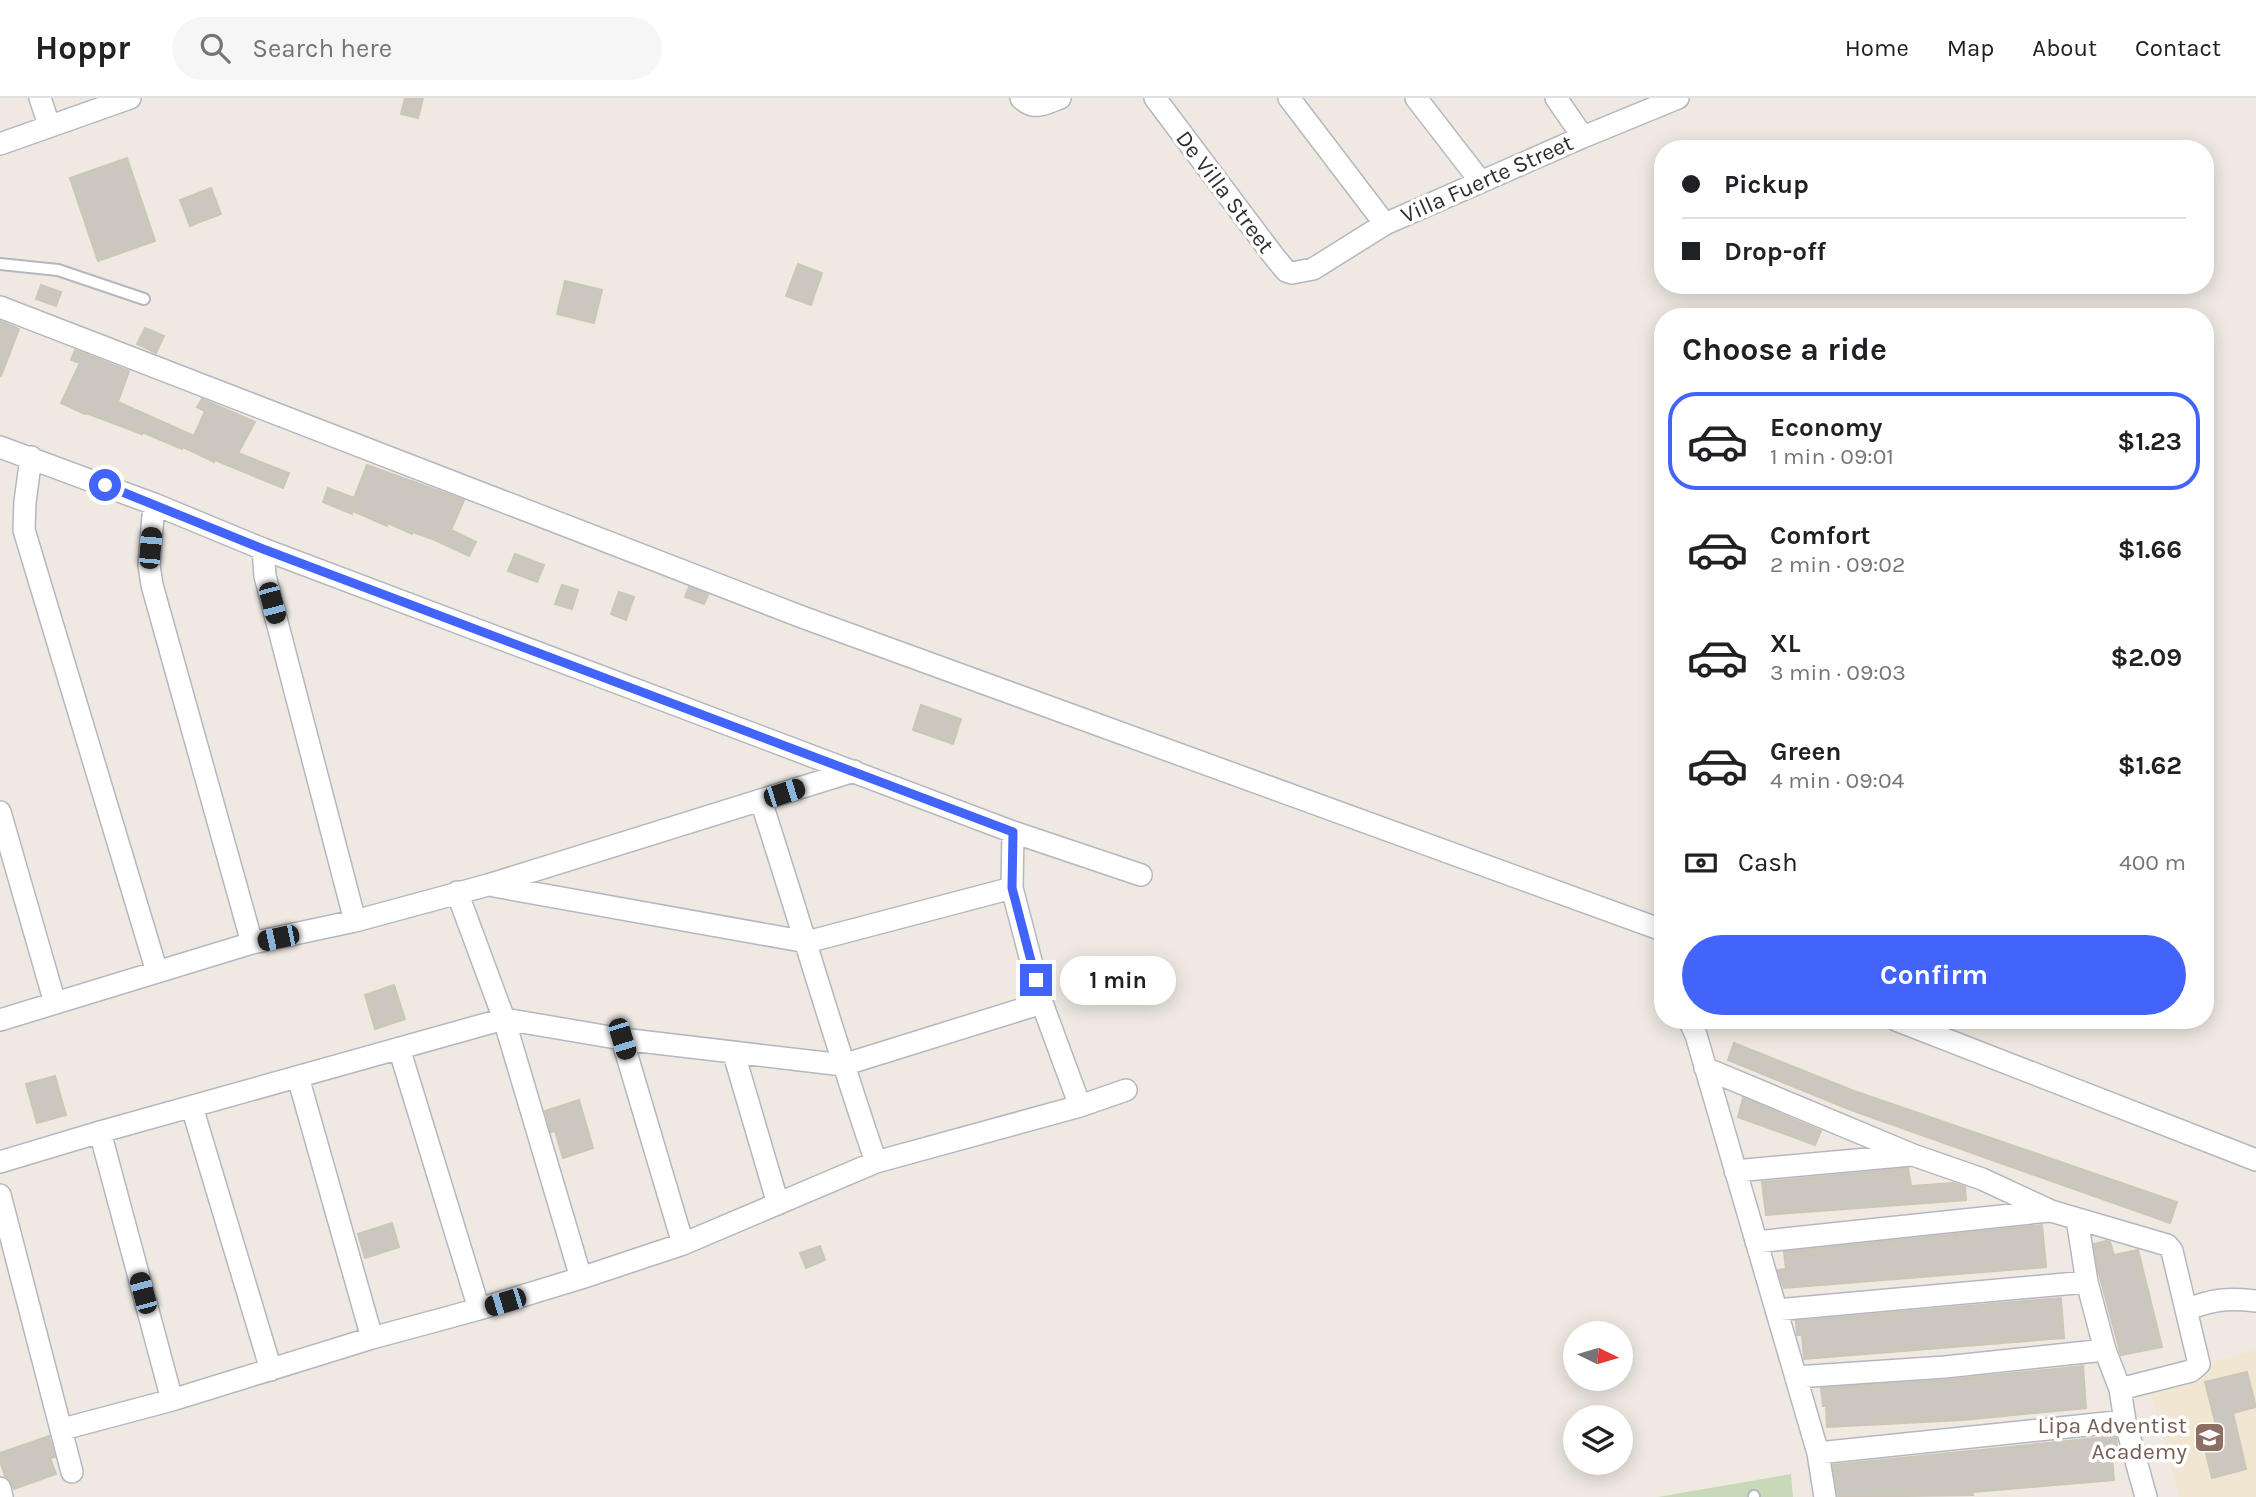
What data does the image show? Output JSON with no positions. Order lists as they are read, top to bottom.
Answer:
{
  "streets": {
    "street": ["Villa Fuerte Street", "De Villa Street"]
  },
  "crossings": [
    ["Villa Fuerte Street", "De Villa Street"]
  ],
  "places": {
    "school or university": ["Lipa Adventist Academy"]
  },
  "north": "right",
  "page": {
    "header": "Hoppr",
    "search": "Search here",
    "nav": [
      "Home",
      "Map",
      "About",
      "Contact"
    ],
    "banner": ["Pickup", "Drop-off"],
    "heading": "Choose a ride",
    "list": [
      {
        "name": "Economy",
        "note": "1 min · 09:01",
        "value": "$1.23"
      },
      {
        "name": "Comfort",
        "note": "2 min · 09:02",
        "value": "$1.66"
      },
      {
        "name": "XL",
        "note": "3 min · 09:03",
        "value": "$2.09"
      },
      {
        "name": "Green",
        "note": "4 min · 09:04",
        "value": "$1.62"
      }
    ],
    "pay": ["Cash", "400 m"],
    "buttons": "Confirm",
    "bubble": "1 min"
  }
}
